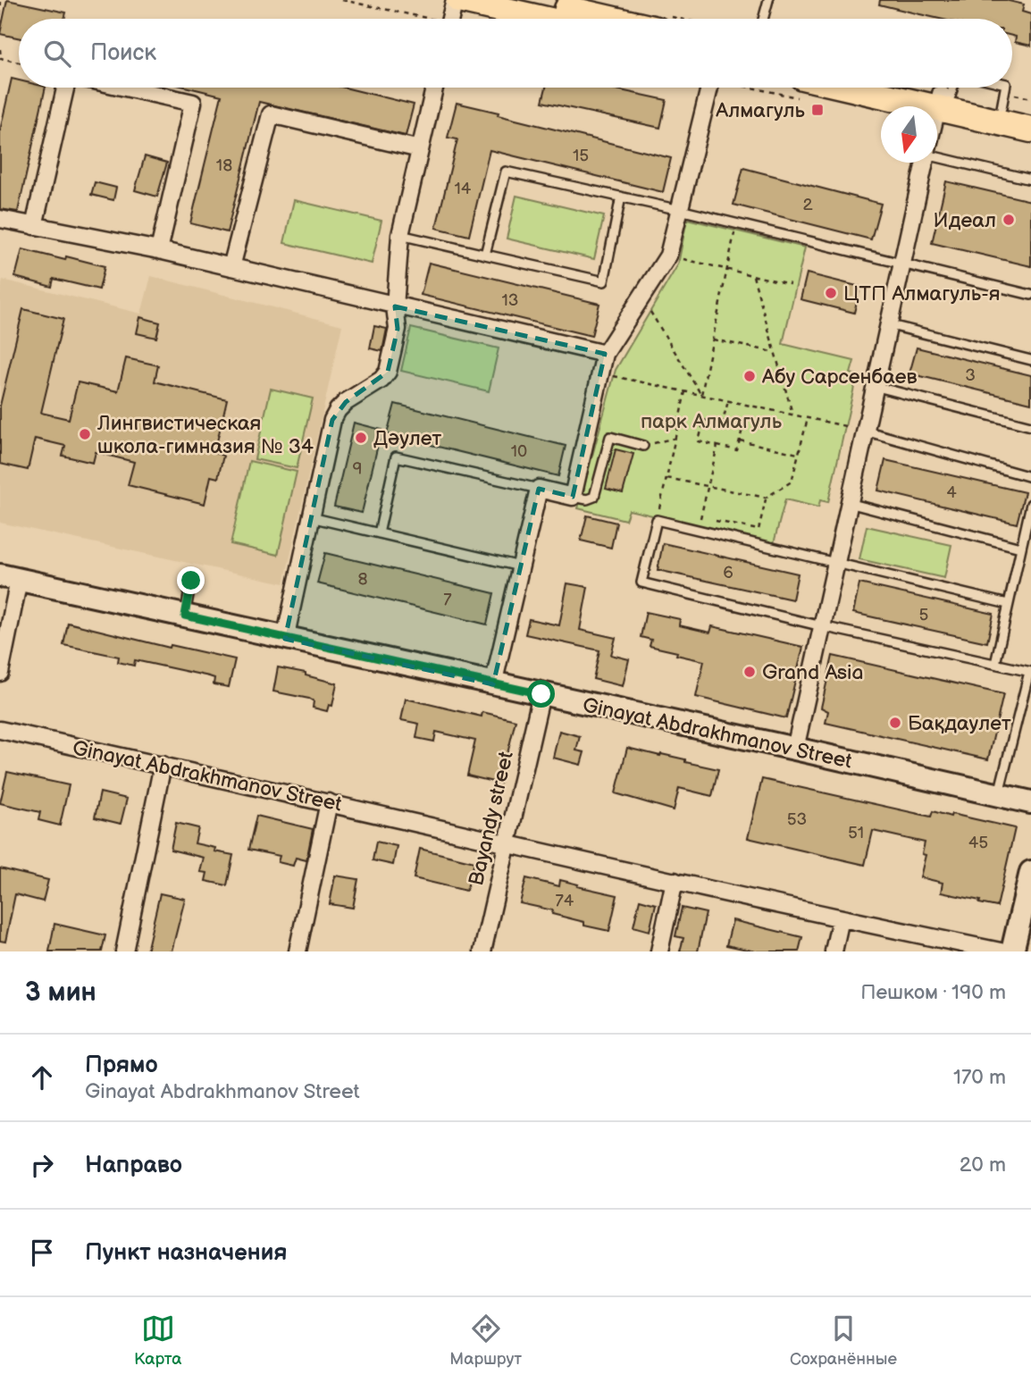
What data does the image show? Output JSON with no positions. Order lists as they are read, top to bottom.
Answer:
{
  "streets": {
    "street": ["Ginayat Abdrakhmanov Street", "Bayandy street"]
  },
  "crossings": [
    ["Ginayat Abdrakhmanov Street", "Bayandy street"]
  ],
  "parks": ["парк Алмагуль"],
  "places": {
    "transit": ["Алмагуль"],
    "other": [
      "Идеал",
      "ЦТП Алмагуль-я",
      "Абу Сарсенбаев",
      "Лингвистическая школа-гимназия № 34",
      "Дәулет",
      "Grand Asia",
      "Бақдаулет"
    ]
  },
  "house_numbers": [
    "15",
    "18",
    "14",
    "2",
    "13",
    "3",
    "10",
    "9",
    "4",
    "6",
    "8",
    "7",
    "5",
    "53",
    "51",
    "45",
    "74"
  ],
  "north": "bottom",
  "page": {
    "search": "Поиск",
    "heading": ["3 мин", "Пешком · 190 m"],
    "list": [
      ["Прямо", "Ginayat Abdrakhmanov Street", "170 m"],
      ["Направо", "20 m"],
      "Пункт назначения"
    ],
    "nav": ["Карта", "Маршрут", "Сохранённые"]
  }
}
